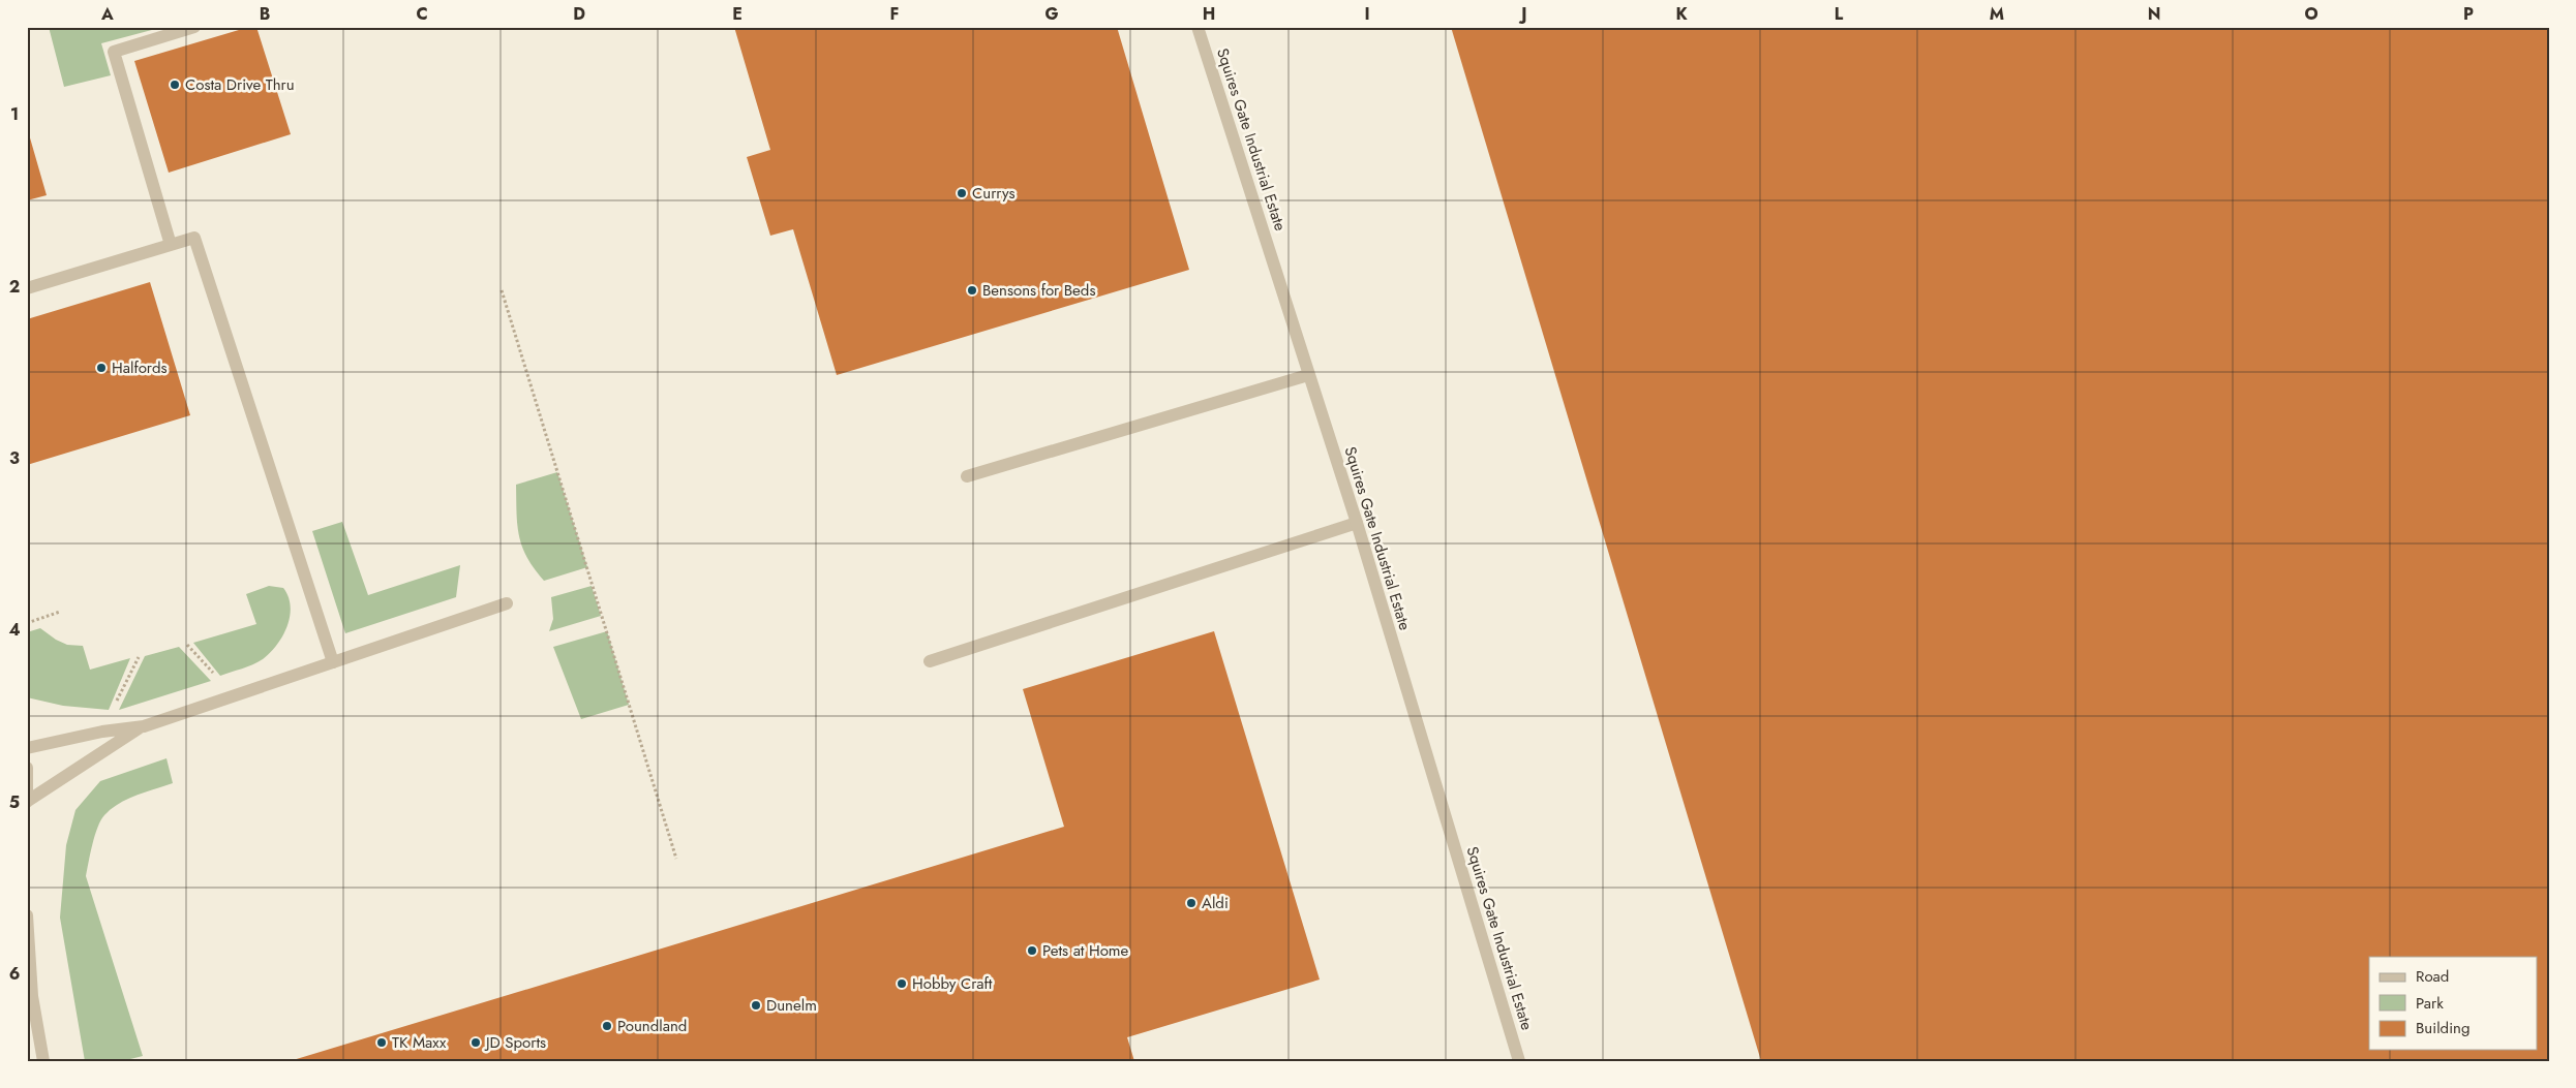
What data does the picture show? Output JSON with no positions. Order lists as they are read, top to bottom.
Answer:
{
  "streets": {
    "street": ["Squires Gate Industrial Estate"]
  },
  "places": [
    "Costa Drive Thru",
    "Currys",
    "Bensons for Beds",
    "Halfords",
    "Aldi",
    "Pets at Home",
    "Hobby Craft",
    "Dunelm",
    "Poundland",
    "TK Maxx",
    "JD Sports"
  ],
  "legend": ["Road", "Park", "Building"],
  "grid": {
    "columns": [
      "A",
      "B",
      "C",
      "D",
      "E",
      "F",
      "G",
      "H",
      "I",
      "J",
      "K",
      "L",
      "M",
      "N",
      "O",
      "P"
    ],
    "rows": [
      "1",
      "2",
      "3",
      "4",
      "5",
      "6"
    ]
  }
}
